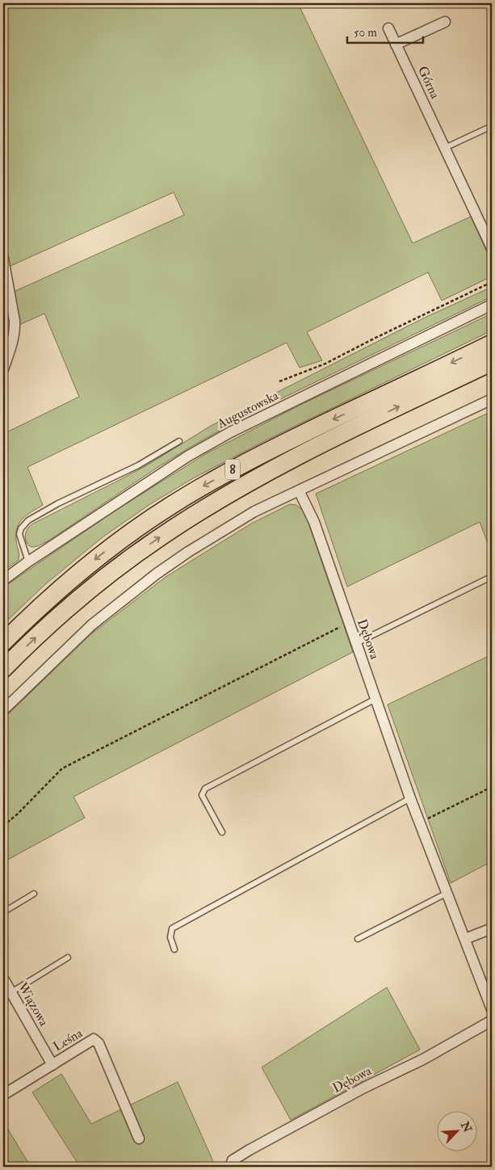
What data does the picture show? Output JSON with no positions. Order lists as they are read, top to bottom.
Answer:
{
  "streets": {
    "highway": ["8"],
    "street": [
      "Górna",
      "Augustowska",
      "Dębowa",
      "Wiązowa",
      "Leśna"
    ]
  },
  "crossings": [
    ["Wiązowa", "Leśna"]
  ],
  "scale_bar": "50 m",
  "north": "top right"
}
